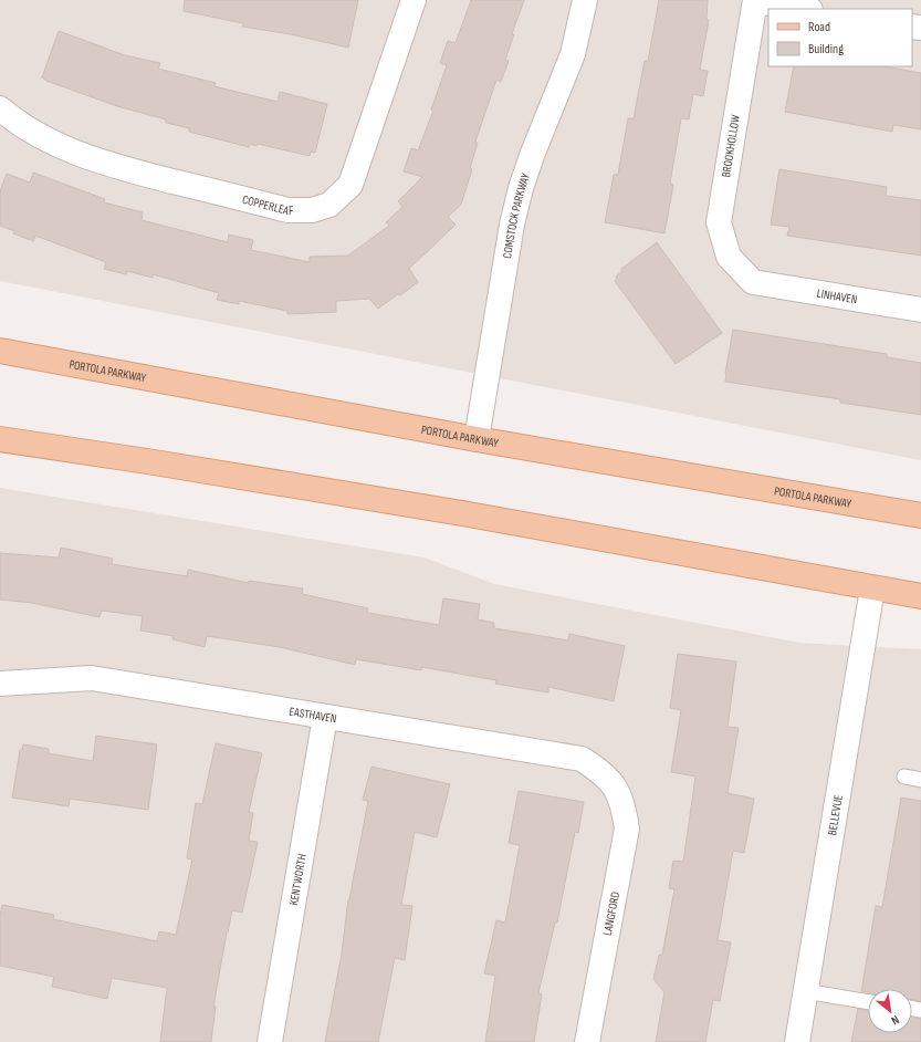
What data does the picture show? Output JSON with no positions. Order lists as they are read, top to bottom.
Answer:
{
  "streets": {
    "main road": ["PORTOLA PARKWAY"],
    "street": [
      "BROOKHOLLOW",
      "COPPERLEAF",
      "COMSTOCK PARKWAY",
      "LINHAVEN",
      "EASTHAVEN",
      "BELLEVUE",
      "KENTWORTH",
      "LANGFORD"
    ]
  },
  "crossings": [
    ["BROOKHOLLOW", "LINHAVEN"],
    ["COMSTOCK PARKWAY", "PORTOLA PARKWAY"],
    ["EASTHAVEN", "KENTWORTH"],
    ["EASTHAVEN", "LANGFORD"]
  ],
  "legend": ["Road", "Building"],
  "north": "bottom right"
}
